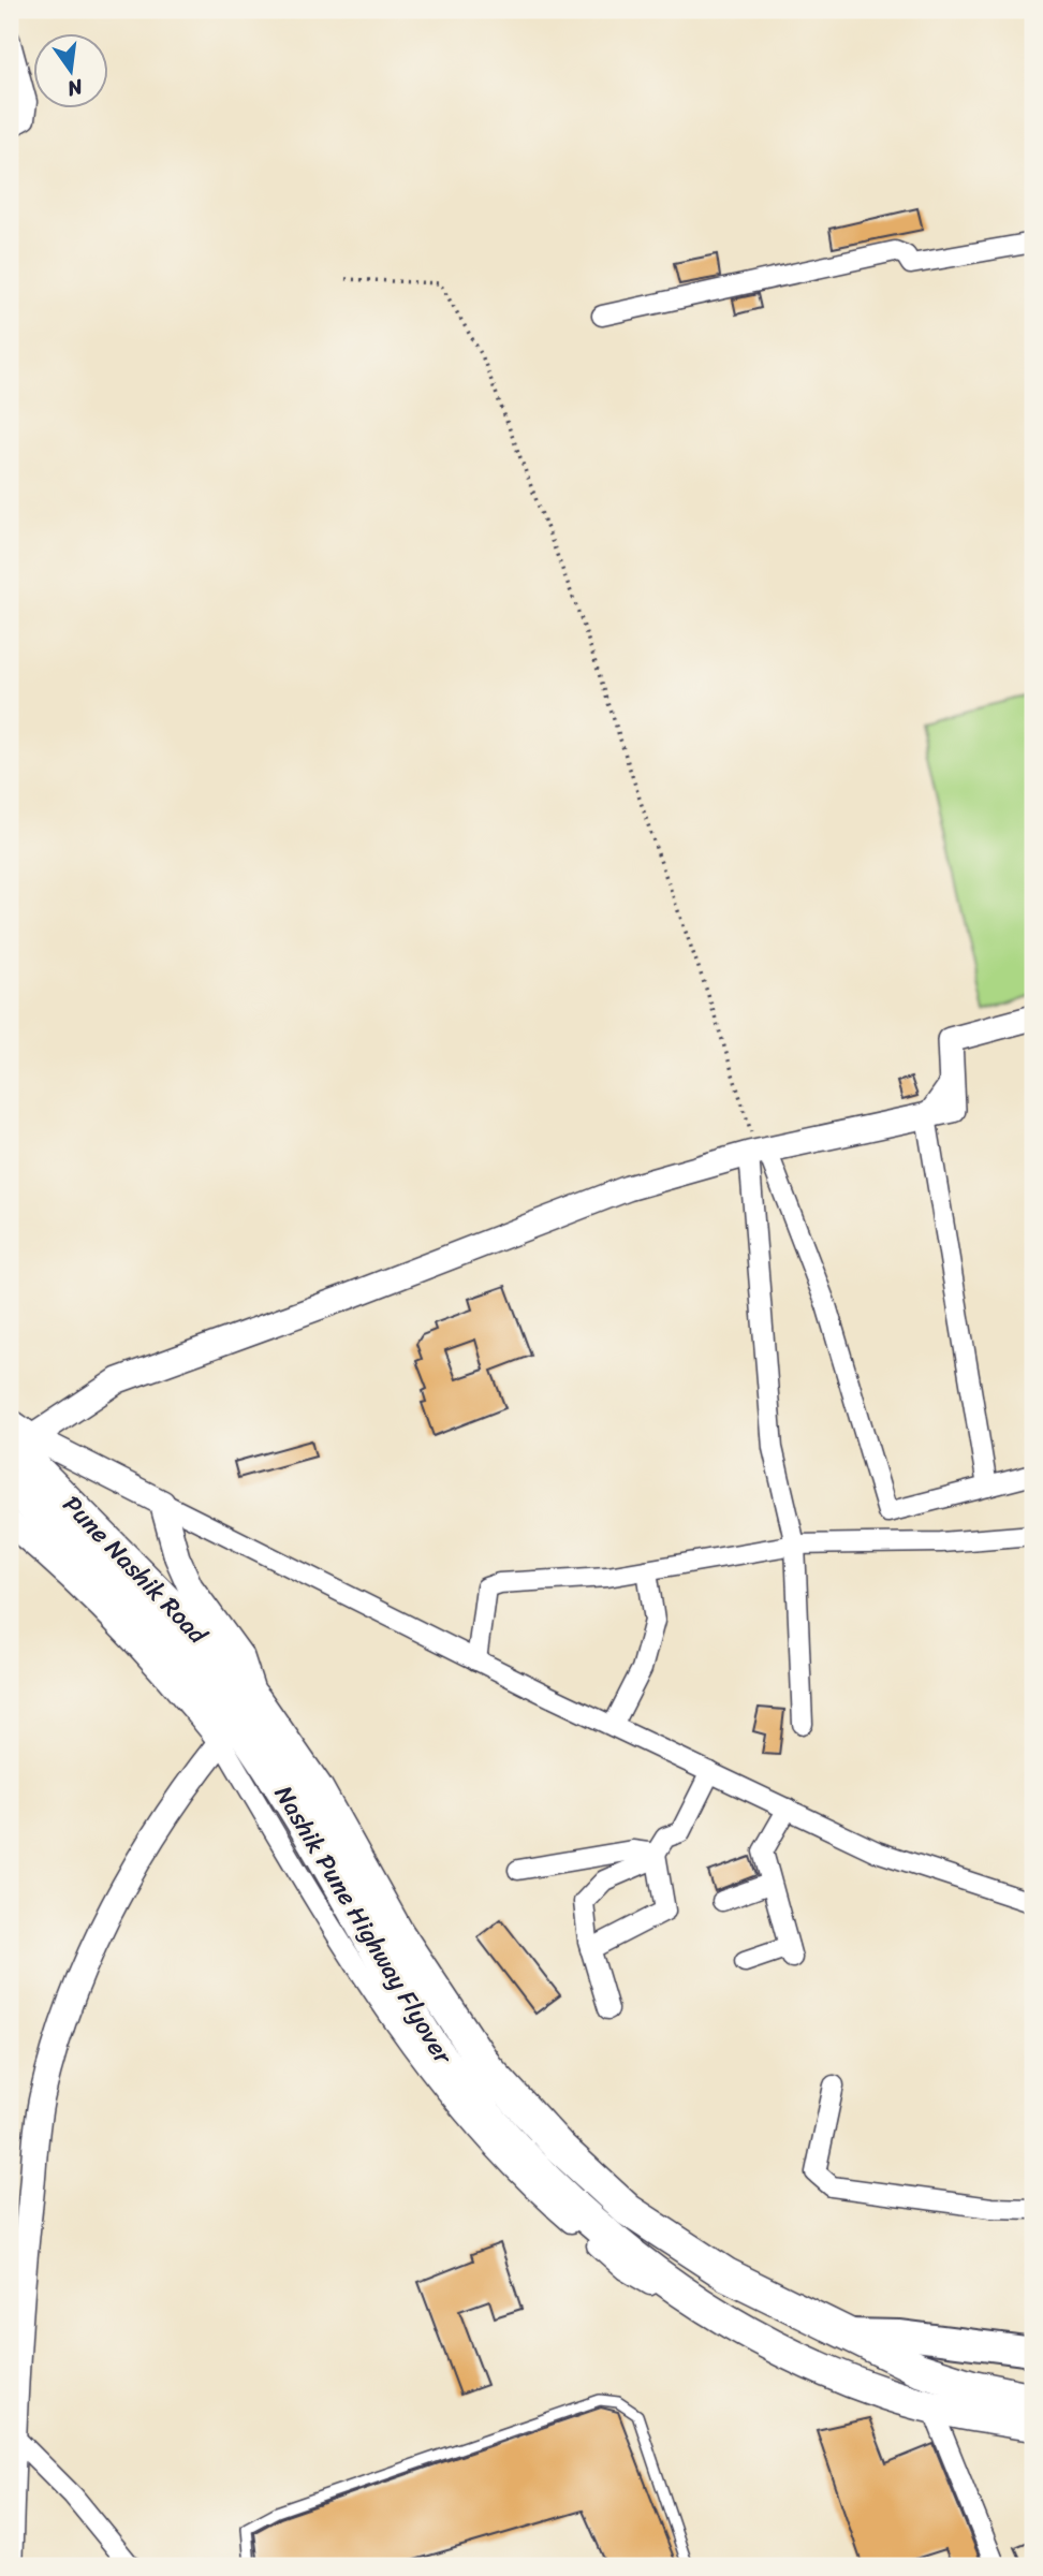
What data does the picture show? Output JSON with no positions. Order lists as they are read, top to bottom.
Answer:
{
  "streets": {
    "highway": ["Pune Nashik Road", "Nashik Pune Highway Flyover"]
  },
  "crossings": [
    ["Pune Nashik Road", "Nashik Pune Highway Flyover"]
  ],
  "north": "bottom"
}
